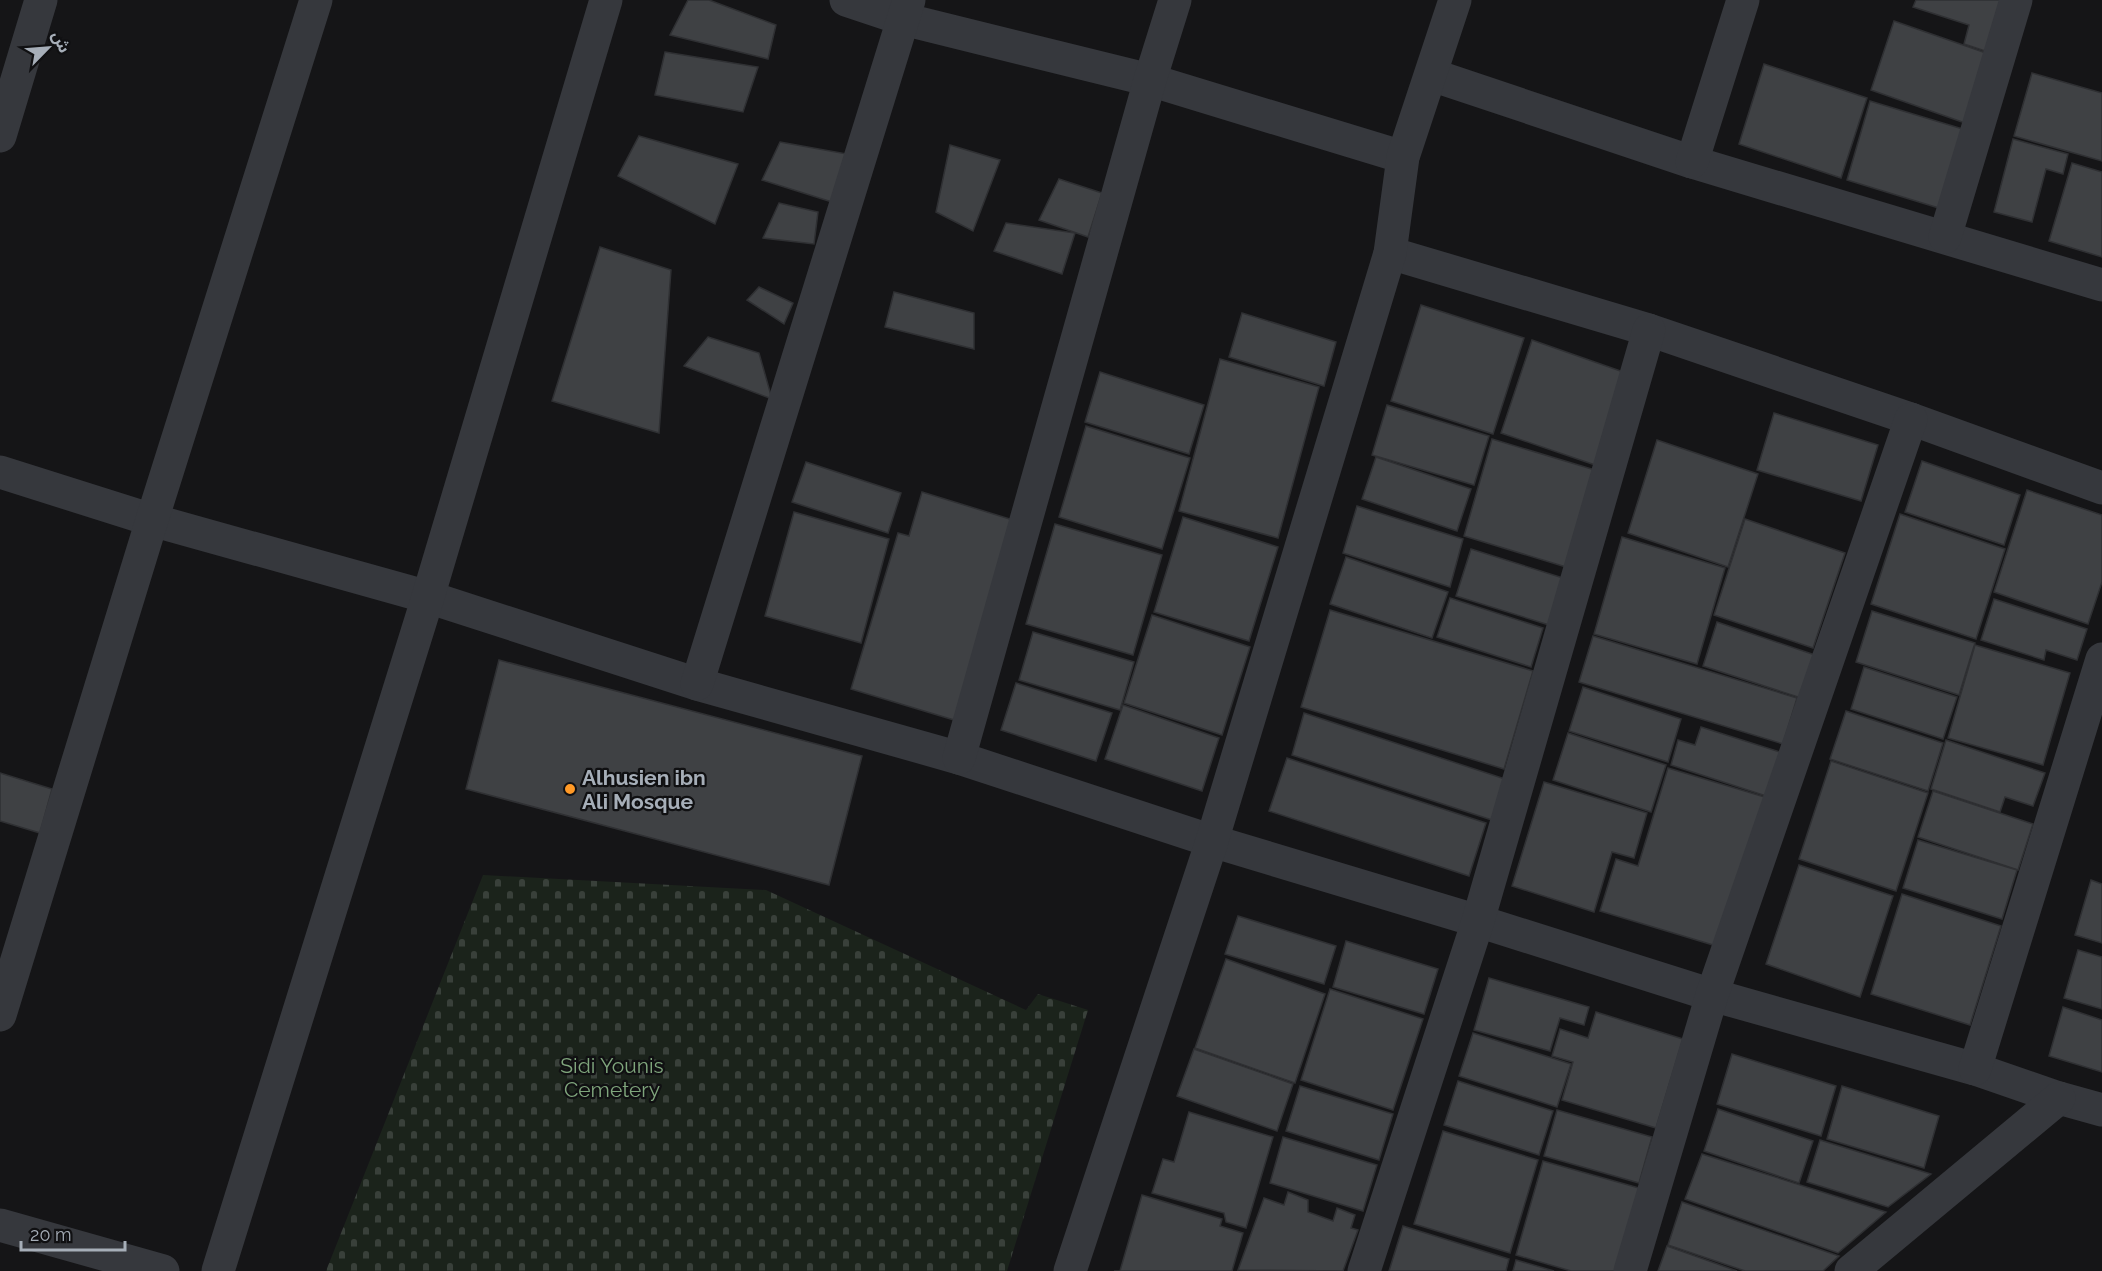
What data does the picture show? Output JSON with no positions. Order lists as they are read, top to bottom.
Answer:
{
  "parks": ["Sidi Younis Cemetery"],
  "places": ["Alhusien ibn Ali Mosque"],
  "scale_bar": "20 m",
  "north": "top right"
}
